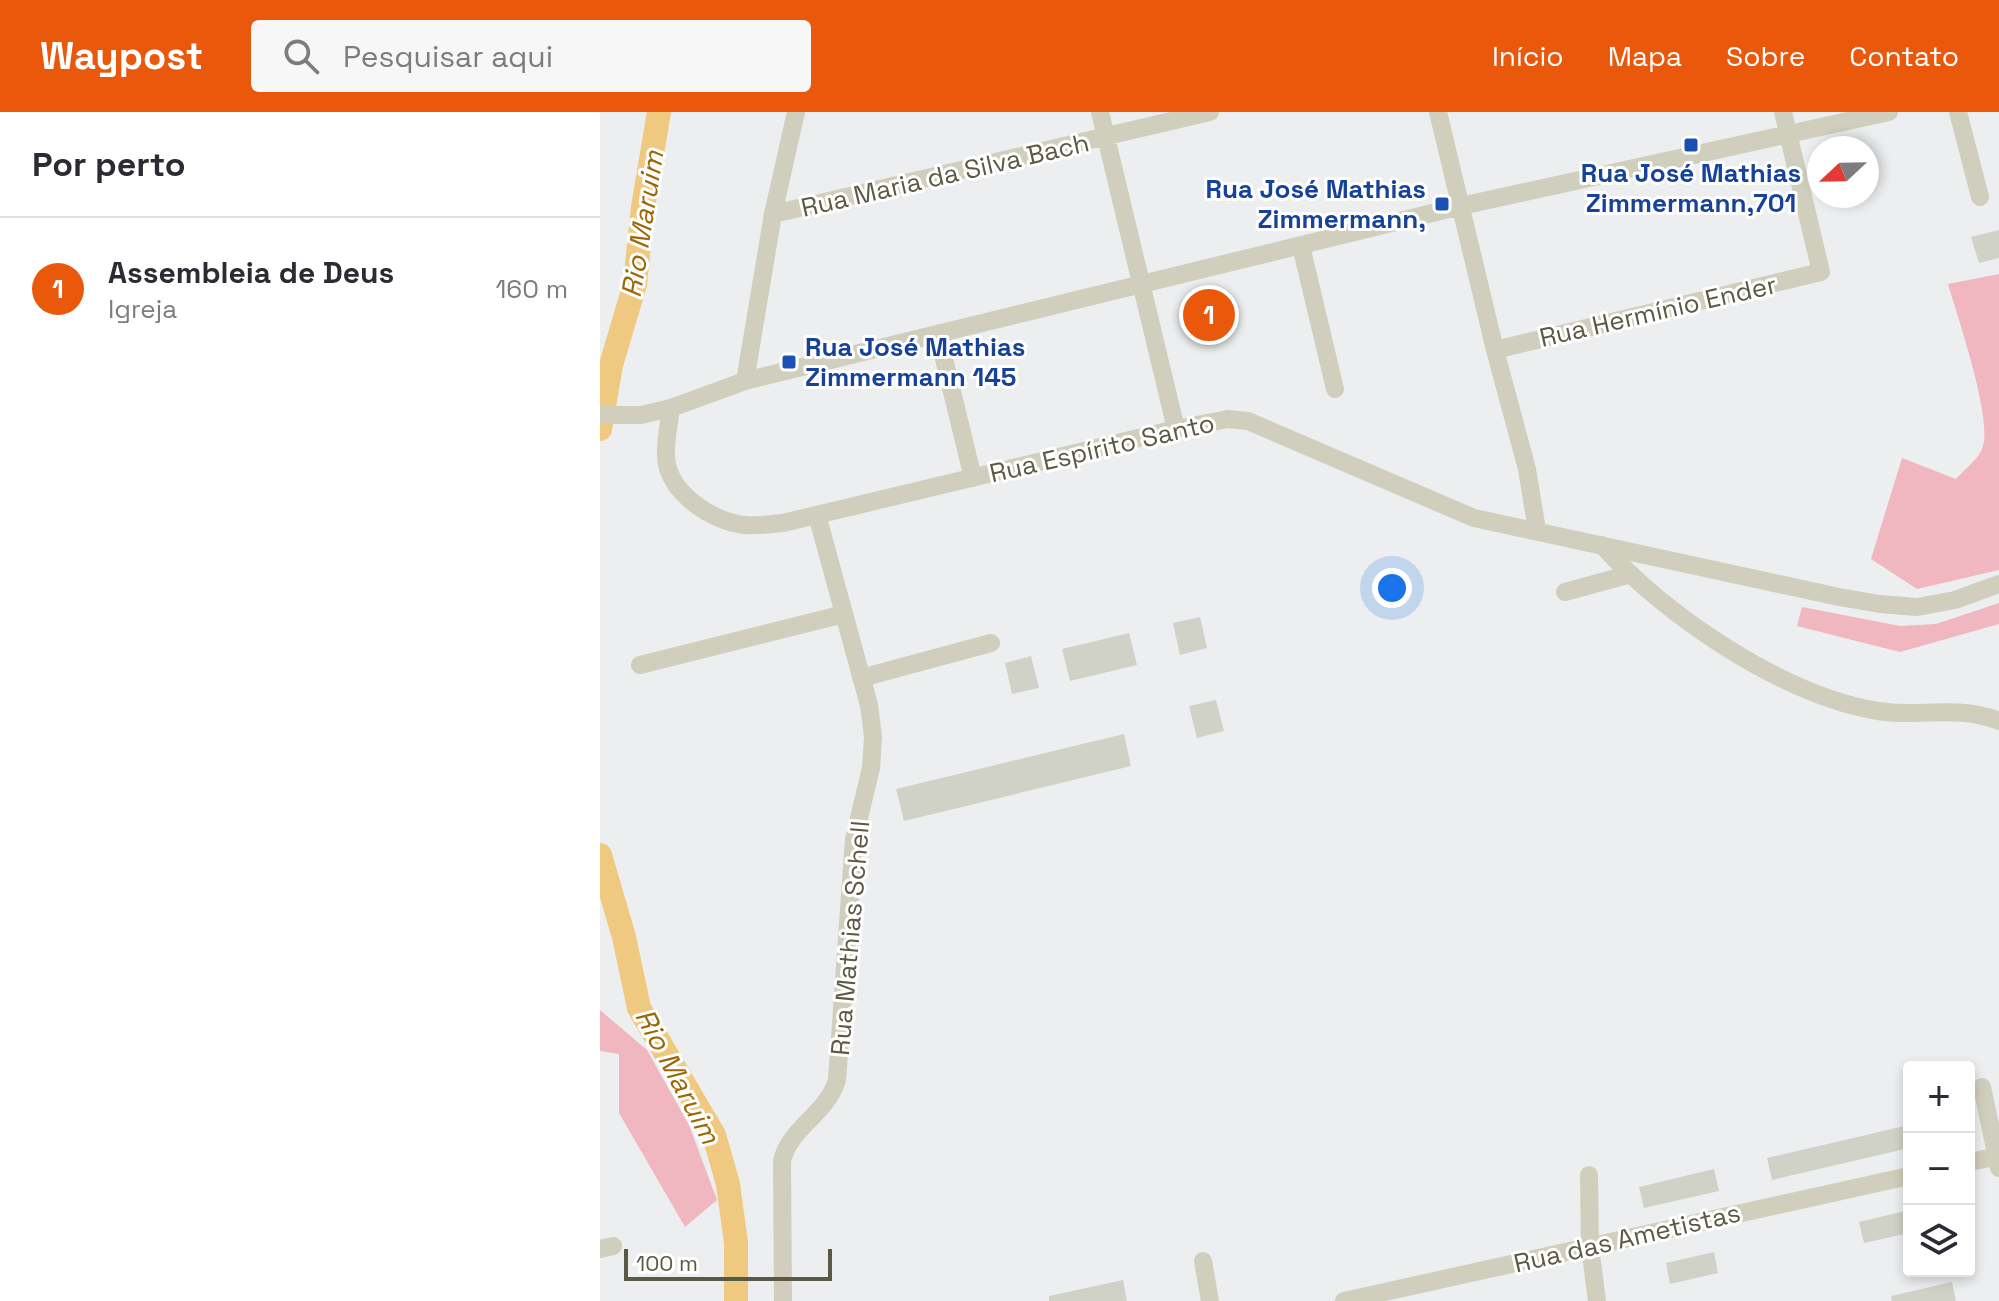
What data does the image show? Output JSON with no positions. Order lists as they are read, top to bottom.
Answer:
{
  "streets": {
    "street": [
      "Rua Maria da Silva Bach",
      "Rua Hermínio Ender",
      "Rua Espírito Santo",
      "Rua Mathias Schell",
      "Rua das Ametistas"
    ]
  },
  "crossings": [
    ["Rua Espírito Santo", "Rua Mathias Schell"]
  ],
  "water": ["Rio Maruim"],
  "places": {
    "transit": ["Rua José Mathias Zimmermann,701", "Rua José Mathias Zimmermann,", "Rua José Mathias Zimmermann 145"]
  },
  "scale_bar": "100 m",
  "north": "left",
  "page": {
    "header": "Waypost",
    "search": "Pesquisar aqui",
    "nav": [
      "Início",
      "Mapa",
      "Sobre",
      "Contato"
    ],
    "heading": "Por perto",
    "list": [
      {
        "mark": "1",
        "name": "Assembleia de Deus",
        "note": "Igreja",
        "value": "160 m"
      }
    ],
    "pins": "1",
    "map_buttons": ["+", "−"],
    "scale": "100 m"
  }
}
